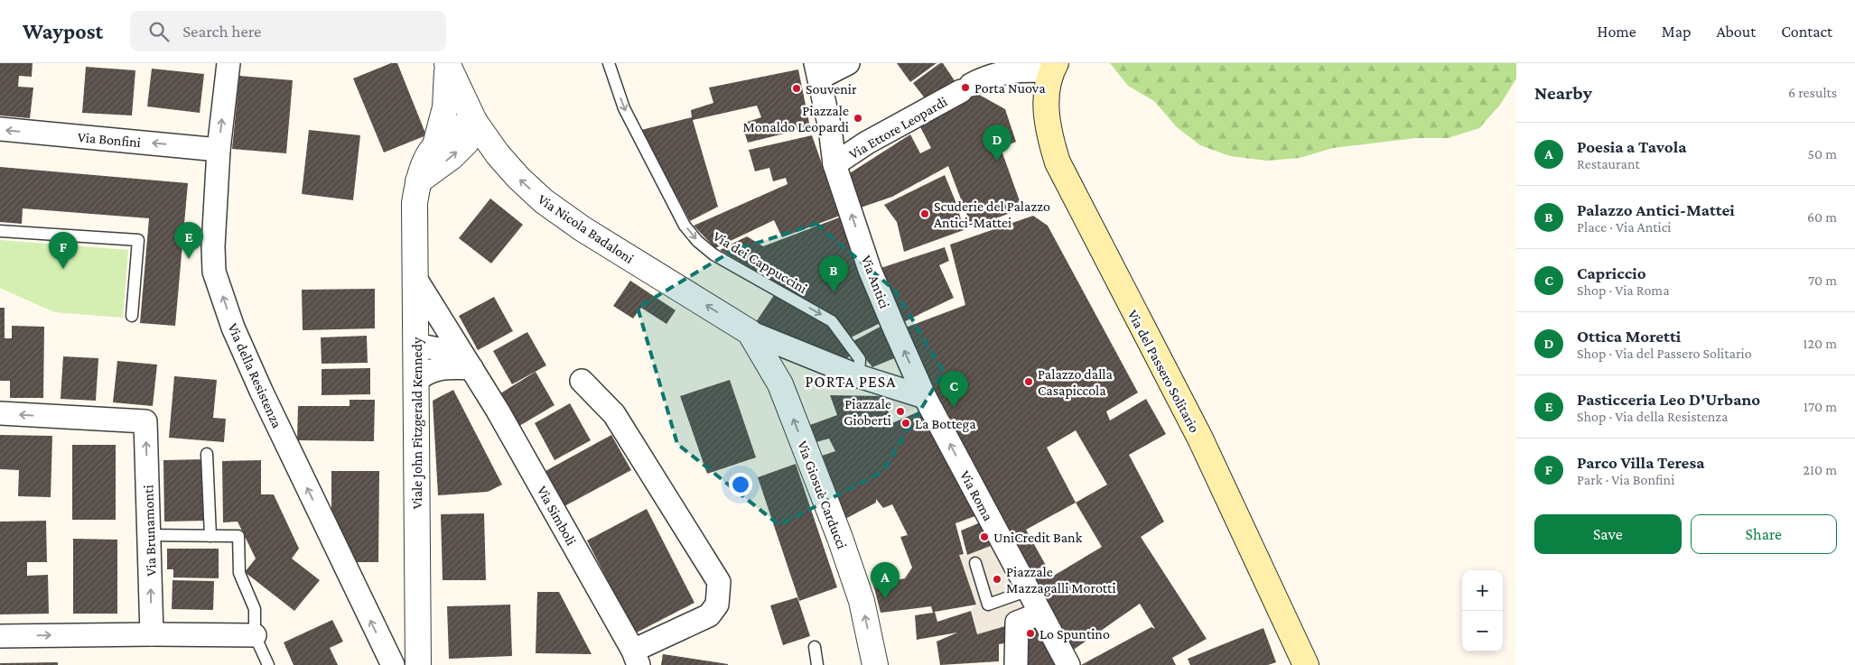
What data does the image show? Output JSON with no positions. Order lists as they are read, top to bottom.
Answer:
{
  "streets": {
    "main road": ["Via del Passero Solitario"],
    "street": [
      "Via Ettore Leopardi",
      "Via Bonfini",
      "Via Nicola Badaloni",
      "Via Antici",
      "Via della Resistenza",
      "Viale John Fitzgerald Kennedy",
      "Via Giosuè Carducci",
      "Via Roma",
      "Via Simboli",
      "Via Brunamonti"
    ],
    "lane": ["Via dei Cappuccini"]
  },
  "crossings": [
    ["Via Ettore Leopardi", "Via Antici"],
    ["Via Ettore Leopardi", "Via del Passero Solitario"],
    ["Via Bonfini", "Via della Resistenza"],
    ["Via Nicola Badaloni", "Viale John Fitzgerald Kennedy"],
    ["Via Nicola Badaloni", "Via Giosuè Carducci"],
    ["Via Antici", "Via Roma"],
    ["Viale John Fitzgerald Kennedy", "Via Simboli"]
  ],
  "one_way": [
    "Via Bonfini",
    "Via Nicola Badaloni",
    "Via dei Cappuccini",
    "Via Antici",
    "Via della Resistenza",
    "Via Giosuè Carducci",
    "Via Roma"
  ],
  "districts": ["PORTA PESA"],
  "places": [
    "Porta Nuova",
    "Souvenir",
    "Piazzale Monaldo Leopardi",
    "Scuderie del Palazzo Antici-Mattei",
    "Palazzo dalla Casapiccola",
    "Piazzale Gioberti",
    "La Bottega",
    "UniCredit Bank",
    "Piazzale Mazzagalli Morotti",
    "Lo Spuntino"
  ],
  "page": {
    "header": "Waypost",
    "search": "Search here",
    "nav": [
      "Home",
      "Map",
      "About",
      "Contact"
    ],
    "heading": ["Nearby", "6 results"],
    "list": [
      {
        "mark": "A",
        "name": "Poesia a Tavola",
        "note": "Restaurant",
        "value": "50 m"
      },
      {
        "mark": "B",
        "name": "Palazzo Antici-Mattei",
        "note": "Place · Via Antici",
        "value": "60 m"
      },
      {
        "mark": "C",
        "name": "Capriccio",
        "note": "Shop · Via Roma",
        "value": "70 m"
      },
      {
        "mark": "D",
        "name": "Ottica Moretti",
        "note": "Shop · Via del Passero Solitario",
        "value": "120 m"
      },
      {
        "mark": "E",
        "name": "Pasticceria Leo D'Urbano",
        "note": "Shop · Via della Resistenza",
        "value": "170 m"
      },
      {
        "mark": "F",
        "name": "Parco Villa Teresa",
        "note": "Park · Via Bonfini",
        "value": "210 m"
      }
    ],
    "pins": [
      "D",
      "E",
      "F",
      "B",
      "C",
      "A"
    ],
    "buttons": ["Save", "Share"],
    "map_buttons": ["+", "−"]
  }
}
